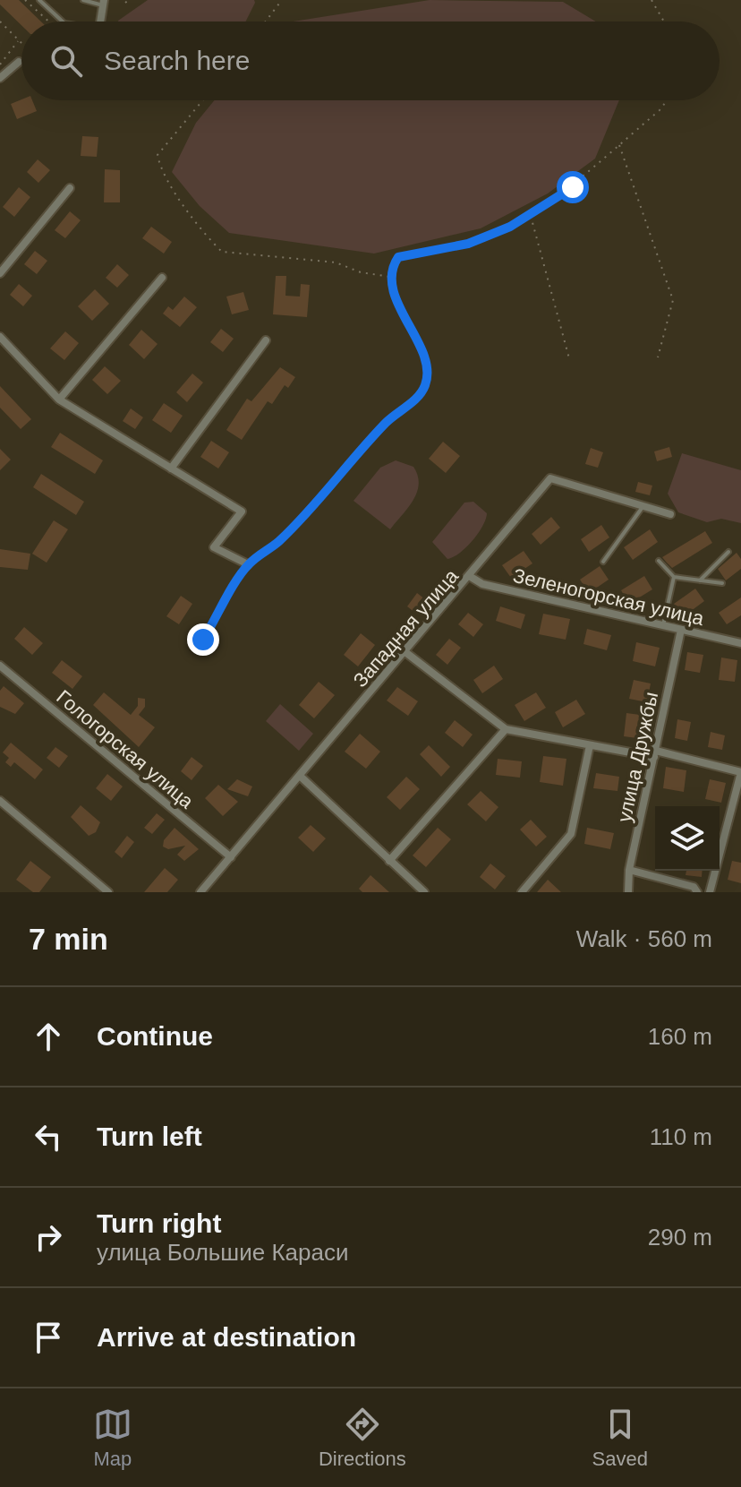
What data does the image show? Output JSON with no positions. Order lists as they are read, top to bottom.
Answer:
{
  "streets": {
    "street": [
      "Зеленогорская улица",
      "Западная улица",
      "Гологорская улица",
      "улица Дружбы"
    ]
  },
  "crossings": [
    ["Зеленогорская улица", "Западная улица"],
    ["Зеленогорская улица", "улица Дружбы"],
    ["Западная улица", "Гологорская улица"]
  ],
  "page": {
    "search": "Search here",
    "heading": ["7 min", "Walk · 560 m"],
    "list": [
      ["Continue", "160 m"],
      ["Turn left", "110 m"],
      ["Turn right", "улица Большие Караси", "290 m"],
      "Arrive at destination"
    ],
    "nav": ["Map", "Directions", "Saved"]
  }
}
